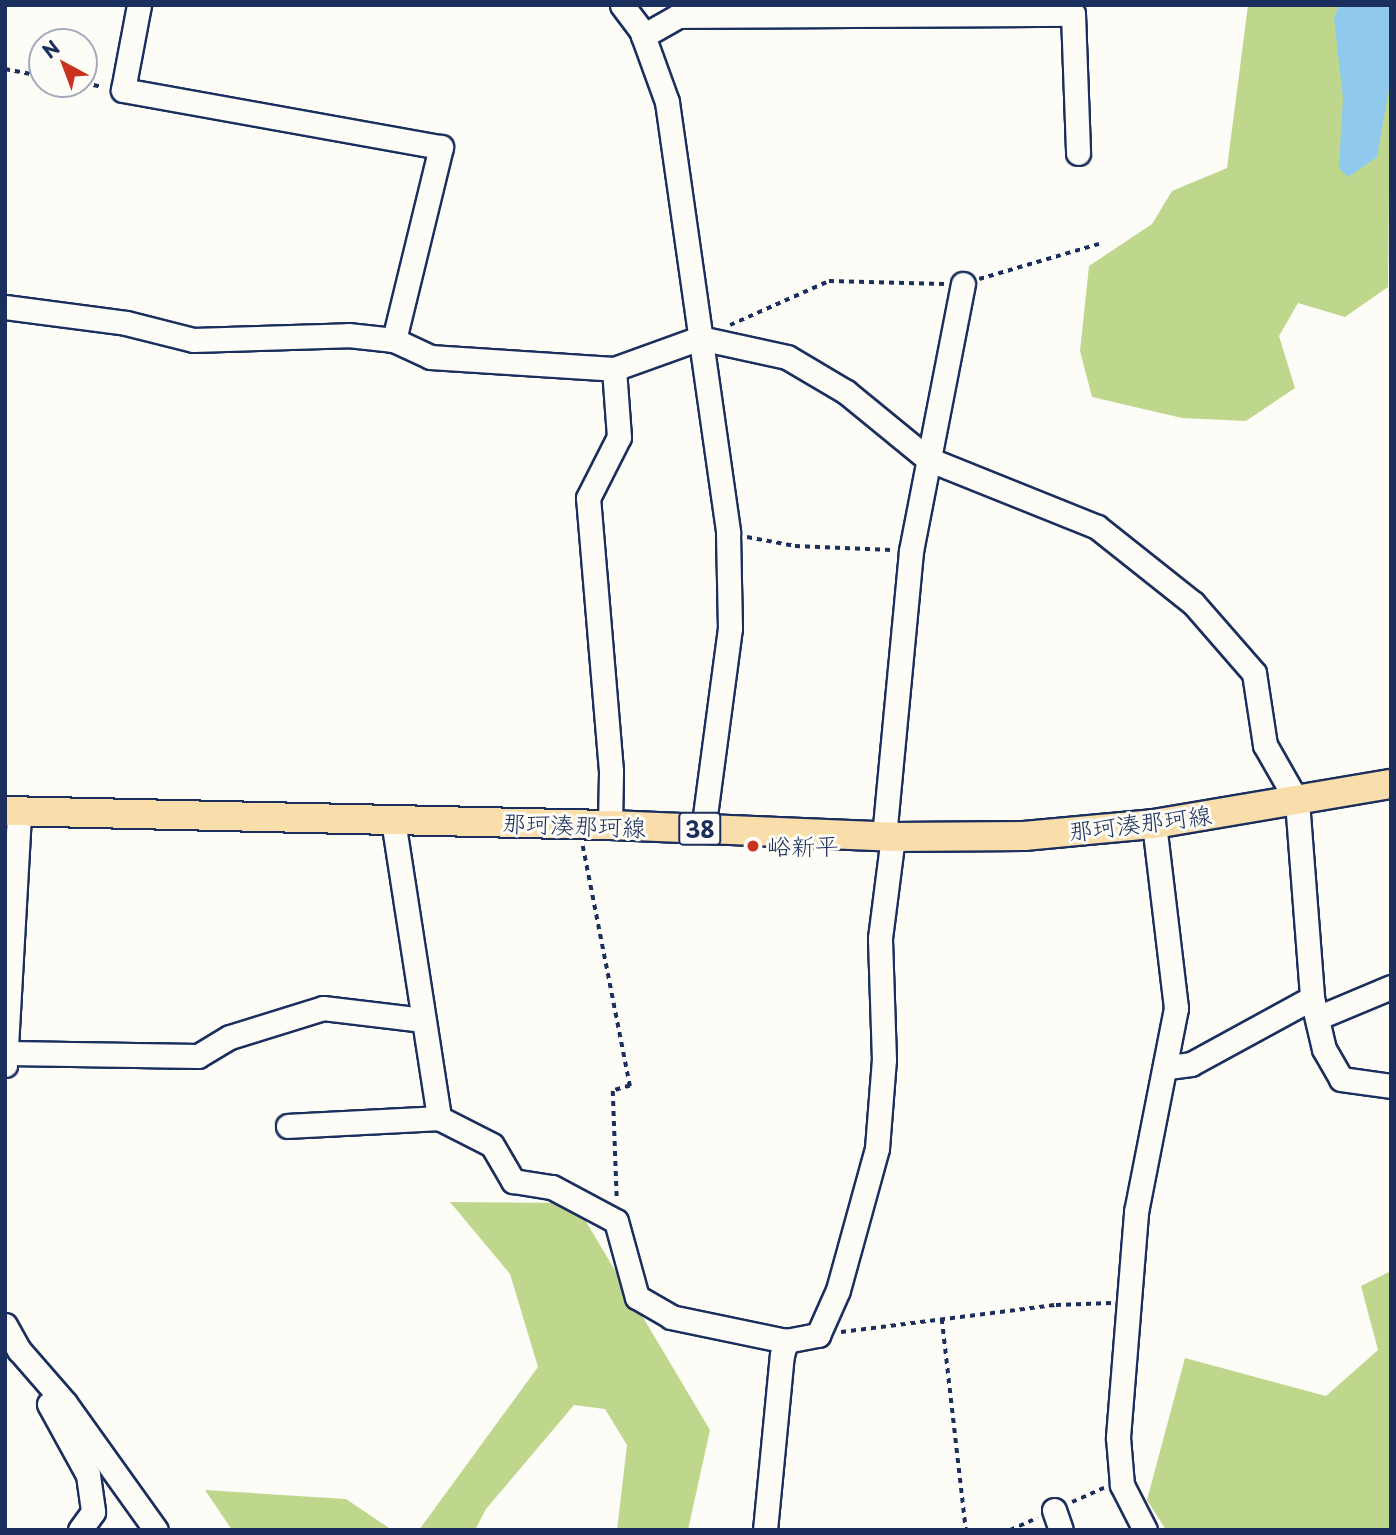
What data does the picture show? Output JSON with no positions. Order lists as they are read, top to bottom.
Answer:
{
  "streets": {
    "main road": ["那珂湊那珂線", "38"]
  },
  "places": ["峪新平"],
  "north": "top left"
}
